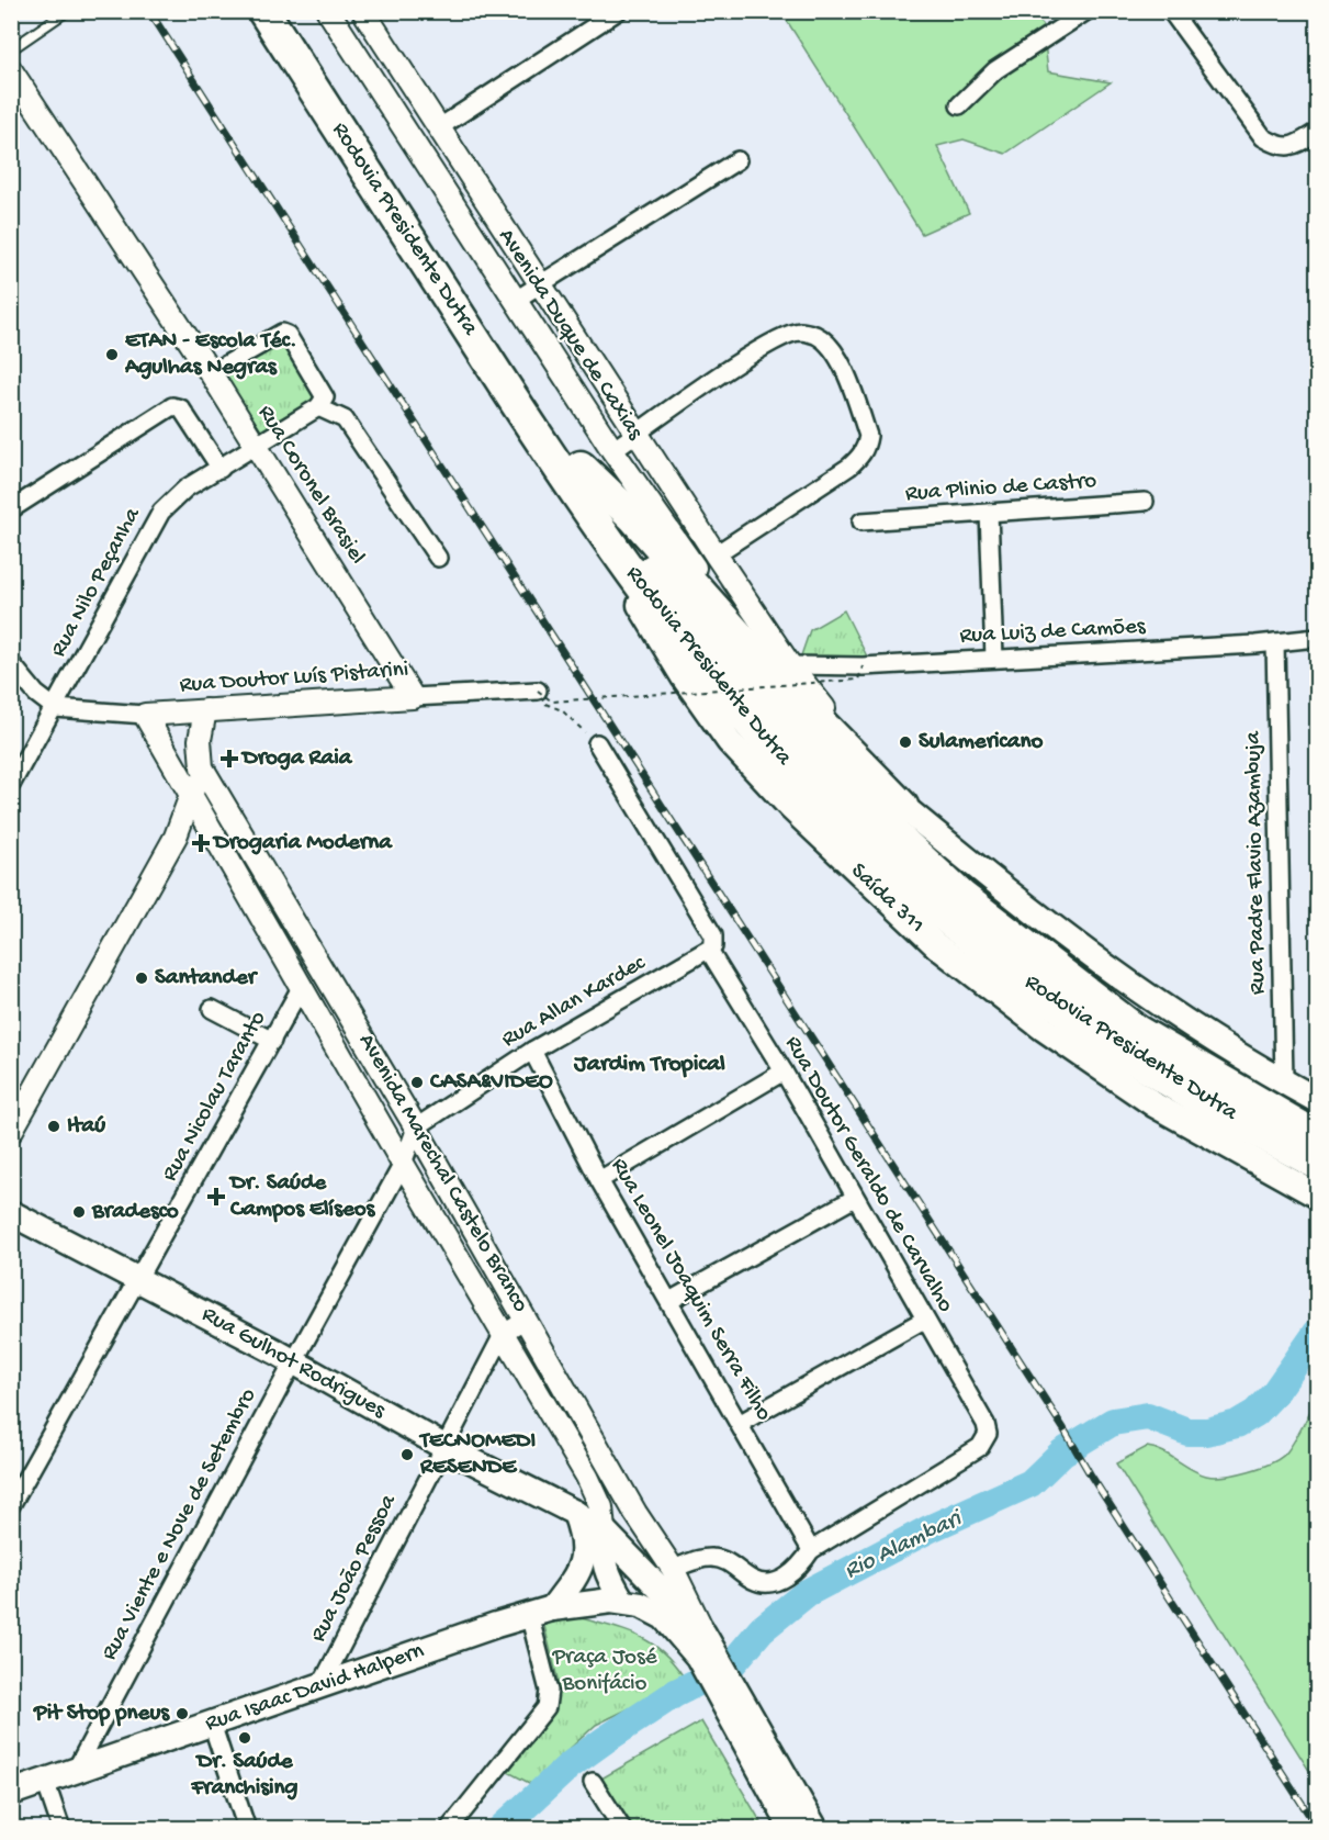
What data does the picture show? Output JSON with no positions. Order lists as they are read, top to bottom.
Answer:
{
  "streets": {
    "highway": ["Rodovia Presidente Dutra"],
    "main road": [
      "Saída 311",
      "Avenida Marechal Castelo Branco",
      "Rua Gulhot Rodrigues",
      "Rua Isaac David Halpern"
    ],
    "street": [
      "Avenida Duque de Caxias",
      "Rua Coronel Brasiel",
      "Rua Plinio de Castro",
      "Rua Nilo Peçanha",
      "Rua Luiz de Camões",
      "Rua Doutor Luís Pistarini",
      "Rua Padre Flavio Azambuja",
      "Rua Allan Kardec",
      "Rua Nicolau Taranto",
      "Rua Doutor Geraldo de Carvalho",
      "Rua Leonel Joaquim Serra Filho",
      "Rua Viente e Nove de Setembro",
      "Rua João Pessoa"
    ]
  },
  "crossings": [
    ["Rodovia Presidente Dutra", "Saída 311"],
    ["Avenida Duque de Caxias", "Rua Luiz de Camões"],
    ["Rua Coronel Brasiel", "Rua Nilo Peçanha"],
    ["Rua Coronel Brasiel", "Rua Doutor Luís Pistarini"],
    ["Rua Nilo Peçanha", "Rua Doutor Luís Pistarini"],
    ["Rua Luiz de Camões", "Rua Padre Flavio Azambuja"],
    ["Rua Doutor Luís Pistarini", "Avenida Marechal Castelo Branco"],
    ["Rua Allan Kardec", "Avenida Marechal Castelo Branco"],
    ["Rua Allan Kardec", "Rua Doutor Geraldo de Carvalho"],
    ["Rua Allan Kardec", "Rua Leonel Joaquim Serra Filho"],
    ["Rua Allan Kardec", "Rua Viente e Nove de Setembro"],
    ["Rua Nicolau Taranto", "Avenida Marechal Castelo Branco"],
    ["Rua Nicolau Taranto", "Rua Gulhot Rodrigues"],
    ["Avenida Marechal Castelo Branco", "Rua Gulhot Rodrigues"],
    ["Avenida Marechal Castelo Branco", "Rua Viente e Nove de Setembro"],
    ["Avenida Marechal Castelo Branco", "Rua João Pessoa"],
    ["Avenida Marechal Castelo Branco", "Rua Isaac David Halpern"],
    ["Rua Doutor Geraldo de Carvalho", "Rua Leonel Joaquim Serra Filho"],
    ["Rua Gulhot Rodrigues", "Rua Viente e Nove de Setembro"],
    ["Rua Gulhot Rodrigues", "Rua João Pessoa"],
    ["Rua Viente e Nove de Setembro", "Rua Isaac David Halpern"],
    ["Rua João Pessoa", "Rua Isaac David Halpern"]
  ],
  "districts": ["Jardim Tropical"],
  "water": ["Rio Alambari"],
  "parks": ["Praça José Bonifácio"],
  "places": {
    "other": [
      "ETAN - Escola Téc. Agulhas Negras",
      "Sulamericano",
      "Santander",
      "CASA&VIDEO",
      "Itaú",
      "Bradesco",
      "TECNOMEDI RESENDE",
      "Pit Stop pneus",
      "Dr. Saúde Franchising"
    ],
    "health": ["Droga Raia", "Drogaria Moderna", "Dr. Saúde Campos Elíseos"]
  }
}
